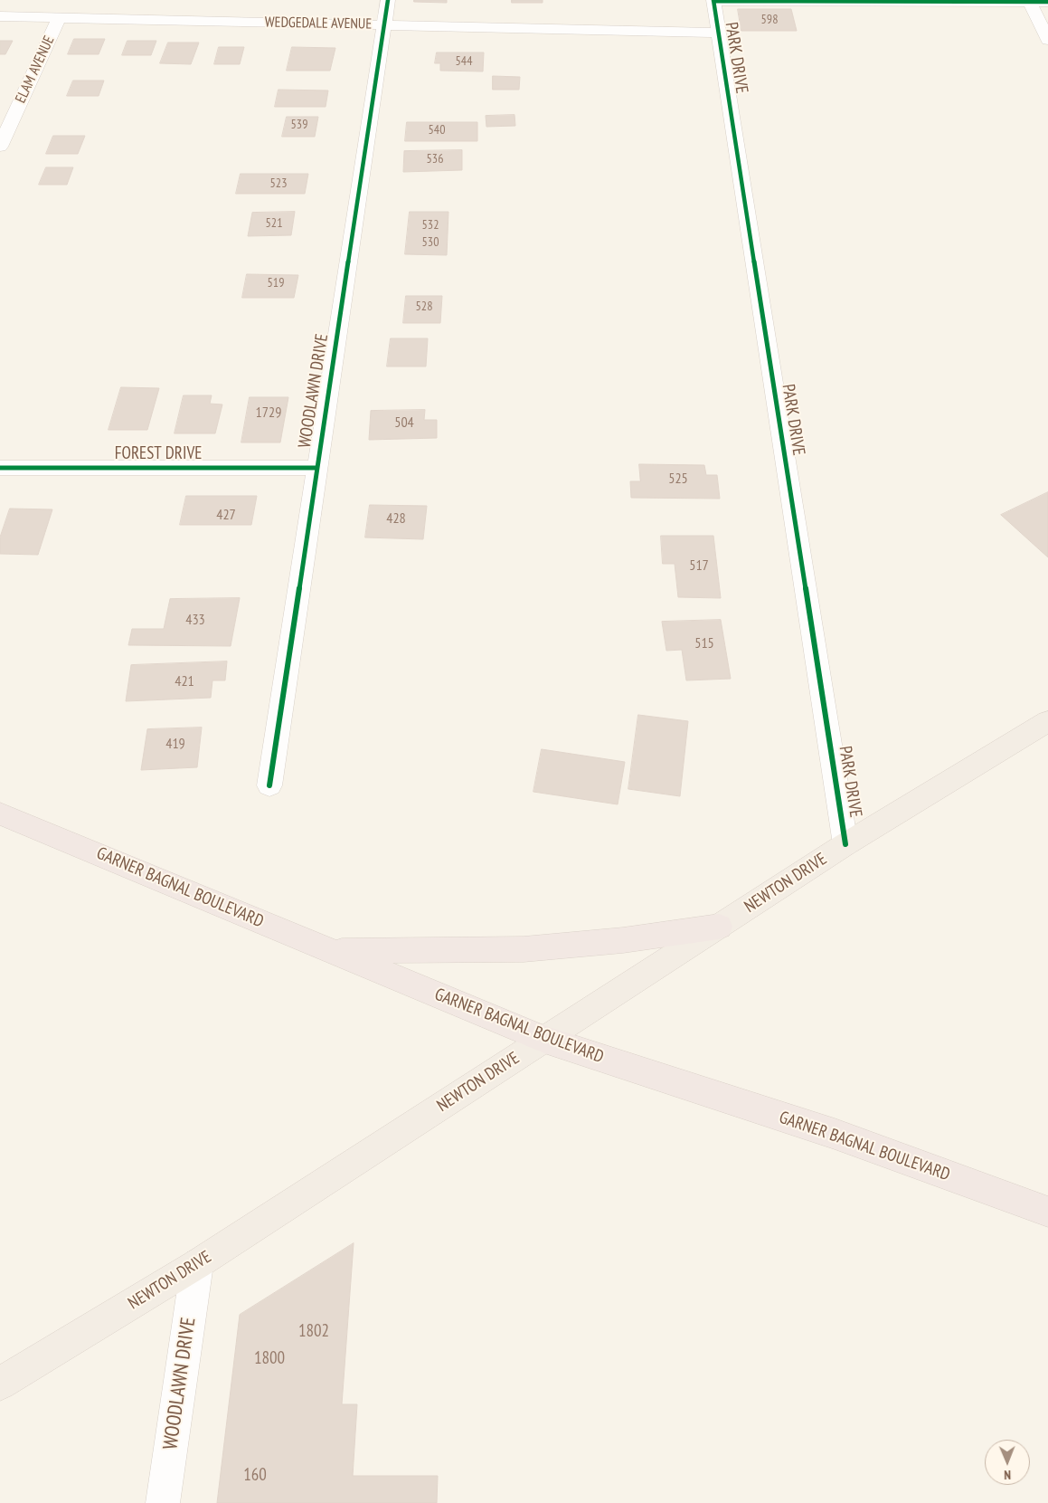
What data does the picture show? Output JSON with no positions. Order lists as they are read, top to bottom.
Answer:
{
  "streets": {
    "highway": ["GARNER BAGNAL BOULEVARD"],
    "main road": ["NEWTON DRIVE"],
    "street": [
      "WEDGEDALE AVENUE",
      "PARK DRIVE",
      "ELAM AVENUE",
      "WOODLAWN DRIVE",
      "FOREST DRIVE"
    ]
  },
  "crossings": [
    ["WEDGEDALE AVENUE", "PARK DRIVE"],
    ["WEDGEDALE AVENUE", "ELAM AVENUE"],
    ["WEDGEDALE AVENUE", "WOODLAWN DRIVE"],
    ["PARK DRIVE", "NEWTON DRIVE"],
    ["WOODLAWN DRIVE", "FOREST DRIVE"],
    ["WOODLAWN DRIVE", "NEWTON DRIVE"],
    ["NEWTON DRIVE", "GARNER BAGNAL BOULEVARD"]
  ],
  "house_numbers": [
    "598",
    "544",
    "539",
    "540",
    "536",
    "523",
    "521",
    "532",
    "530",
    "519",
    "528",
    "1729",
    "504",
    "525",
    "427",
    "428",
    "517",
    "433",
    "515",
    "421",
    "419",
    "1802",
    "1800",
    "160"
  ],
  "north": "bottom"
}
